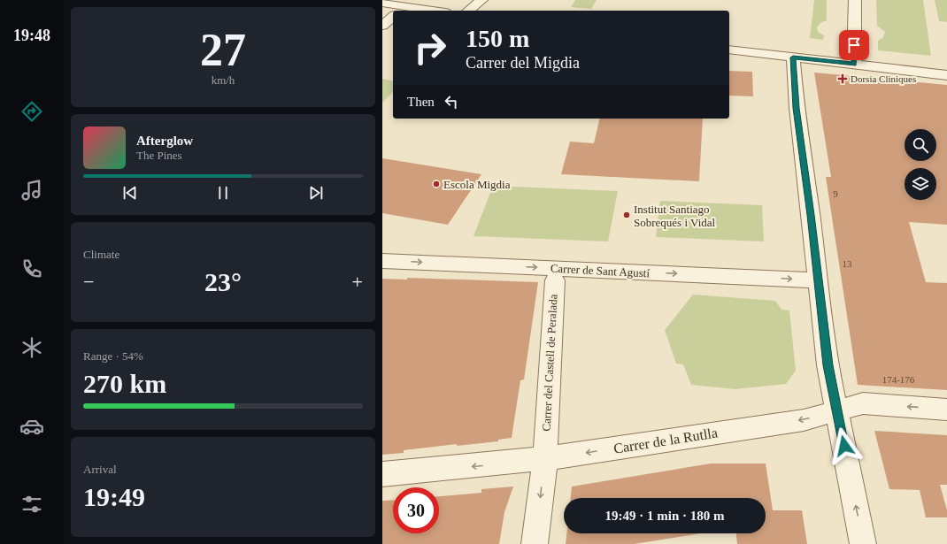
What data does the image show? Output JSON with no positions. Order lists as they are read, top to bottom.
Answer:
{
  "streets": {
    "street": ["Carrer de Sant Agustí", "Carrer del Castell de Peralada", "Carrer de la Rutlla"]
  },
  "crossings": [
    ["Carrer del Castell de Peralada", "Carrer de la Rutlla"]
  ],
  "one_way": ["Carrer de Sant Agustí", "Carrer del Castell de Peralada", "Carrer de la Rutlla"],
  "places": {
    "health": ["Dorsia Cliniques"],
    "other": ["Escola Migdia", "Institut Santiago Sobrequés i Vidal"]
  },
  "house_numbers": ["9", "13", "174-176"],
  "page": {
    "tabs": "19:48",
    "tile": [
      ["27", "km/h"],
      "Climate",
      ["Range · 54%", "270 km"],
      ["Arrival", "19:49"]
    ],
    "turn": ["150 m", "Carrer del Migdia"],
    "then": "Then",
    "song": ["Afterglow", "The Pines"],
    "heat": ["−", "23°", "+"],
    "limit": "30",
    "trip": "19:49 · 1 min · 180 m"
  }
}
